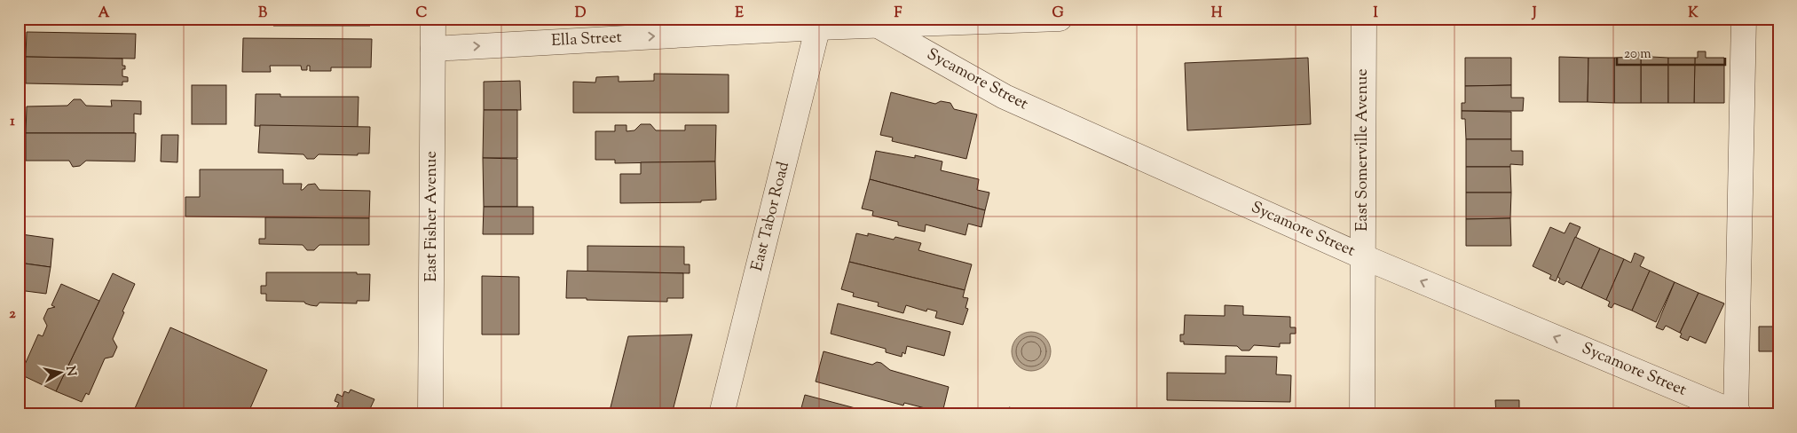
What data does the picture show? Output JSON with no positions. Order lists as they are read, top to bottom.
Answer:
{
  "streets": {
    "street": [
      "Ella Street",
      "Sycamore Street",
      "East Somerville Avenue",
      "East Fisher Avenue",
      "East Tabor Road"
    ]
  },
  "crossings": [
    ["Ella Street", "Sycamore Street"],
    ["Ella Street", "East Fisher Avenue"],
    ["Ella Street", "East Tabor Road"],
    ["Sycamore Street", "East Somerville Avenue"]
  ],
  "one_way": ["Ella Street", "Sycamore Street"],
  "scale_bar": "20 m",
  "north": "right",
  "grid": {
    "columns": [
      "A",
      "B",
      "C",
      "D",
      "E",
      "F",
      "G",
      "H",
      "I",
      "J",
      "K"
    ],
    "rows": ["1", "2"]
  }
}
